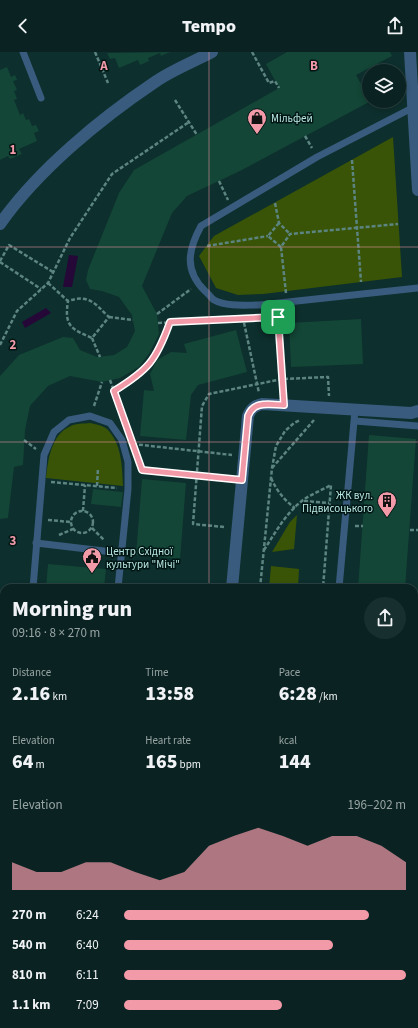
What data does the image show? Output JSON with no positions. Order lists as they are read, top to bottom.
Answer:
{
  "places": {
    "shop": ["Мільфей"],
    "building": ["ЖК вул. Підвисоцького"],
    "public building": ["Центр Східної культури \"Мічі\""]
  },
  "page": {
    "header": "Tempo",
    "heading": ["Morning run", "09:16 · 8 × 270 m"],
    "stats": [
      ["Distance", "2.16 km"],
      ["Time", "13:58"],
      ["Pace", "6:28 /km"],
      ["Elevation", "64 m"],
      ["Heart rate", "165 bpm"],
      ["kcal", "144"]
    ],
    "chart": ["Elevation", "196–202 m"],
    "list": [
      {
        "name": "270 m",
        "note": "6:24"
      },
      {
        "name": "540 m",
        "note": "6:40"
      },
      {
        "name": "810 m",
        "note": "6:11"
      },
      {
        "name": "1.1 km",
        "note": "7:09"
      }
    ]
  },
  "grid": {
    "columns": ["A", "B"],
    "rows": ["1", "2", "3"]
  }
}
